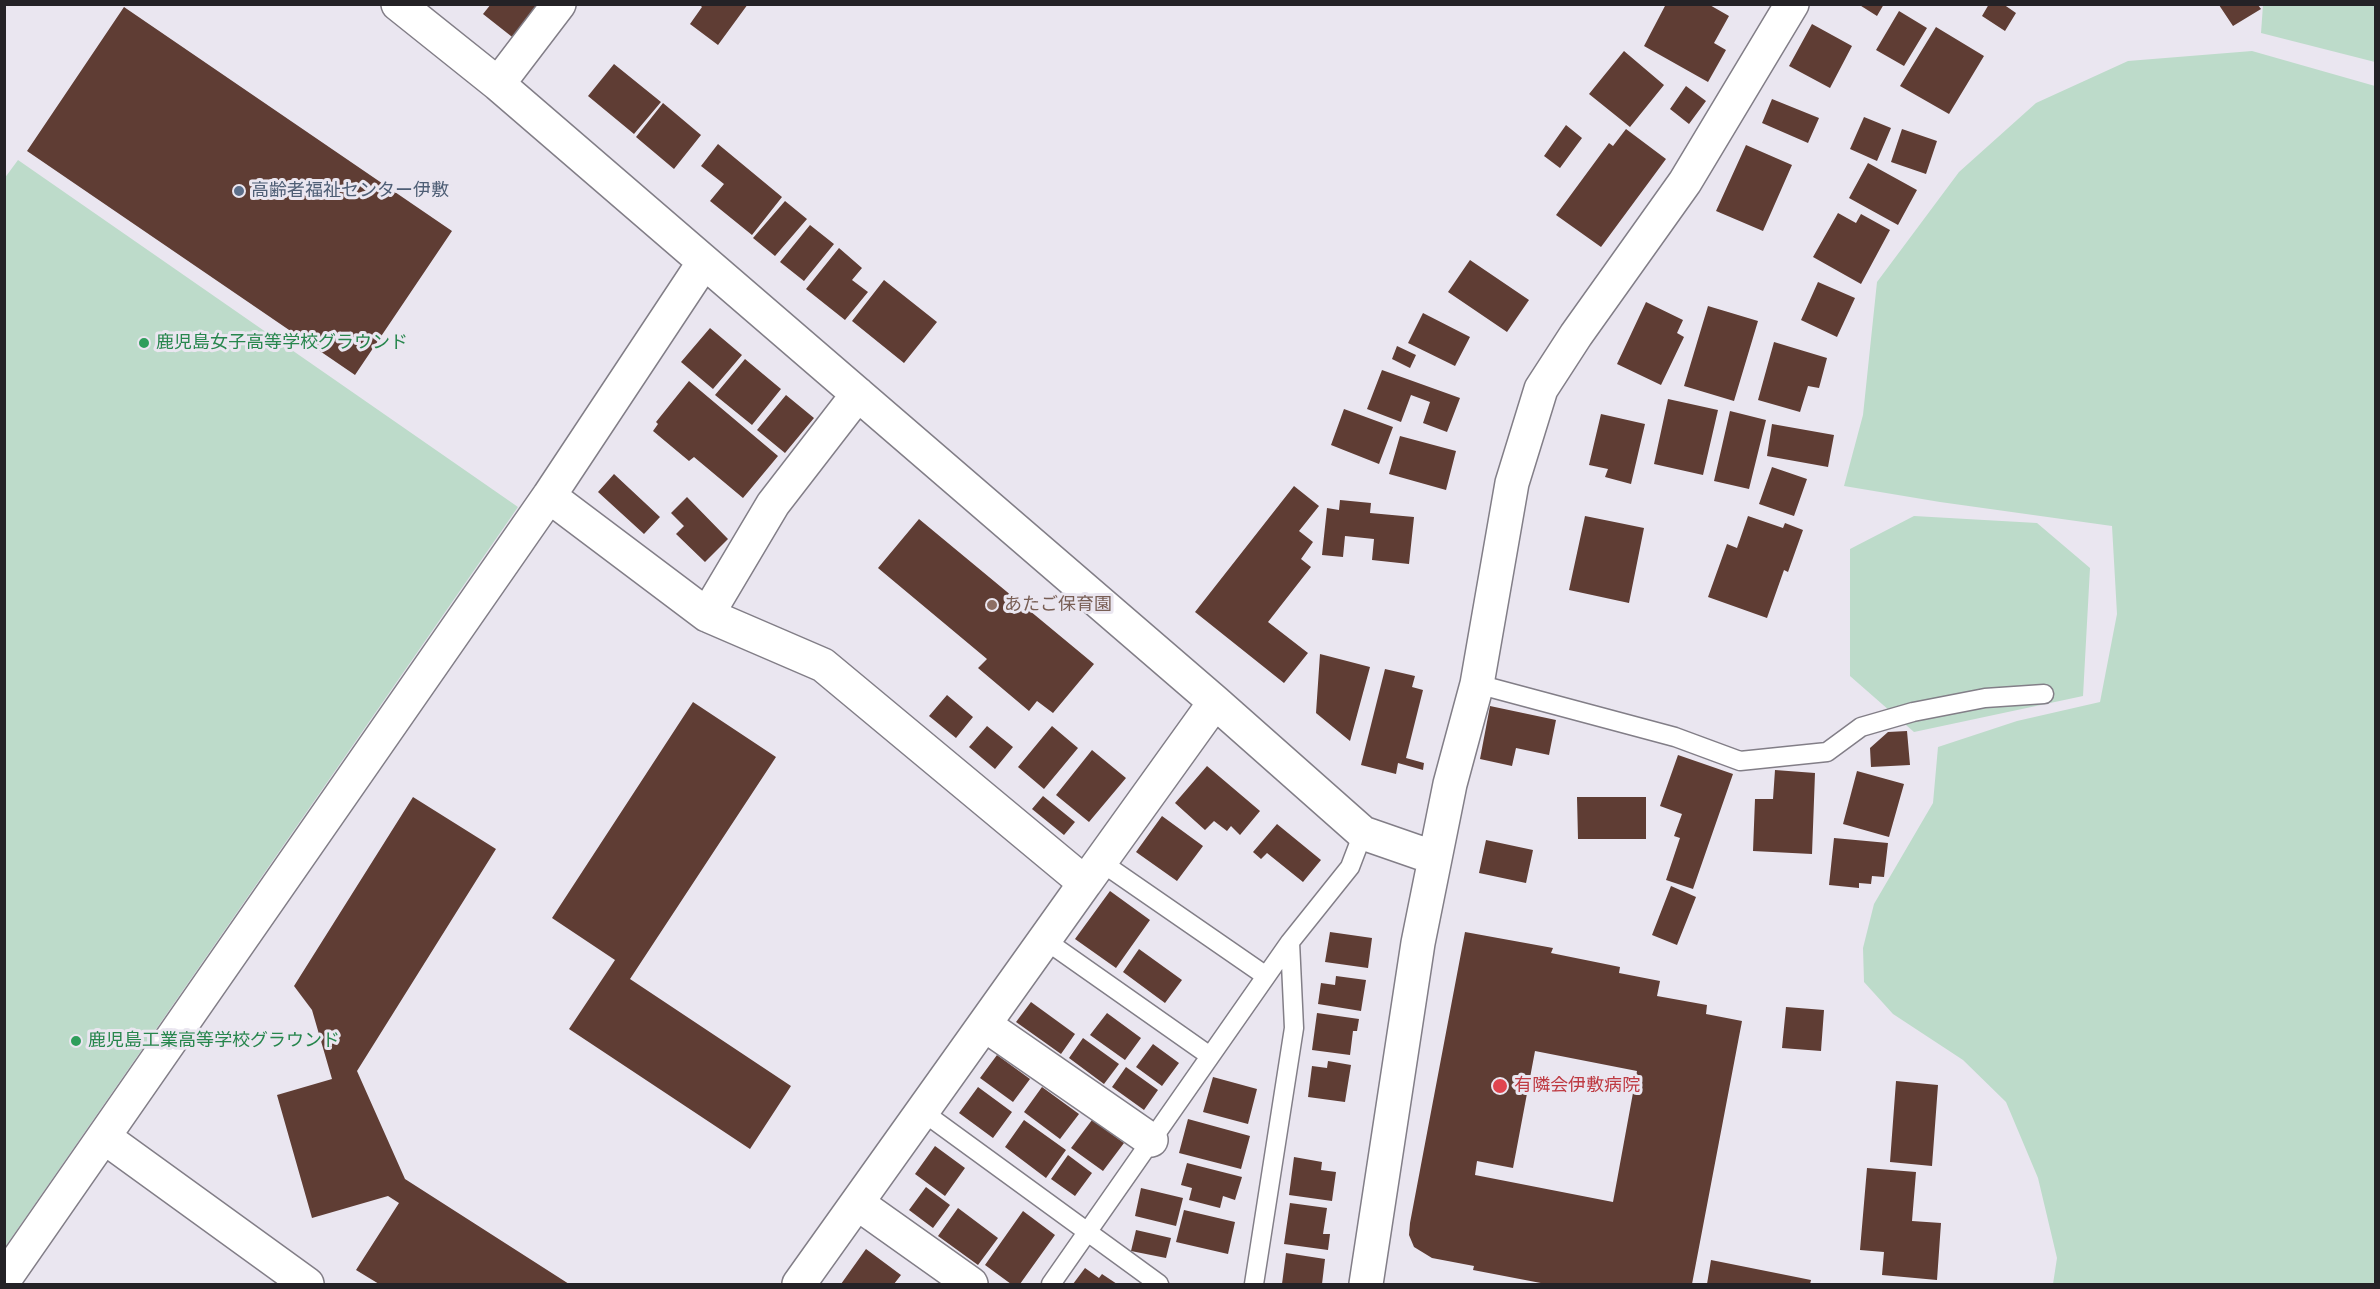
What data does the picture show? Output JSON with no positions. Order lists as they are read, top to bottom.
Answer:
{
  "places": [
    "高齢者福祉センター伊敷",
    "鹿児島女子高等学校グラウンド",
    "あたご保育園",
    "鹿児島工業高等学校グラウンド",
    "有隣会伊敷病院"
  ]
}
